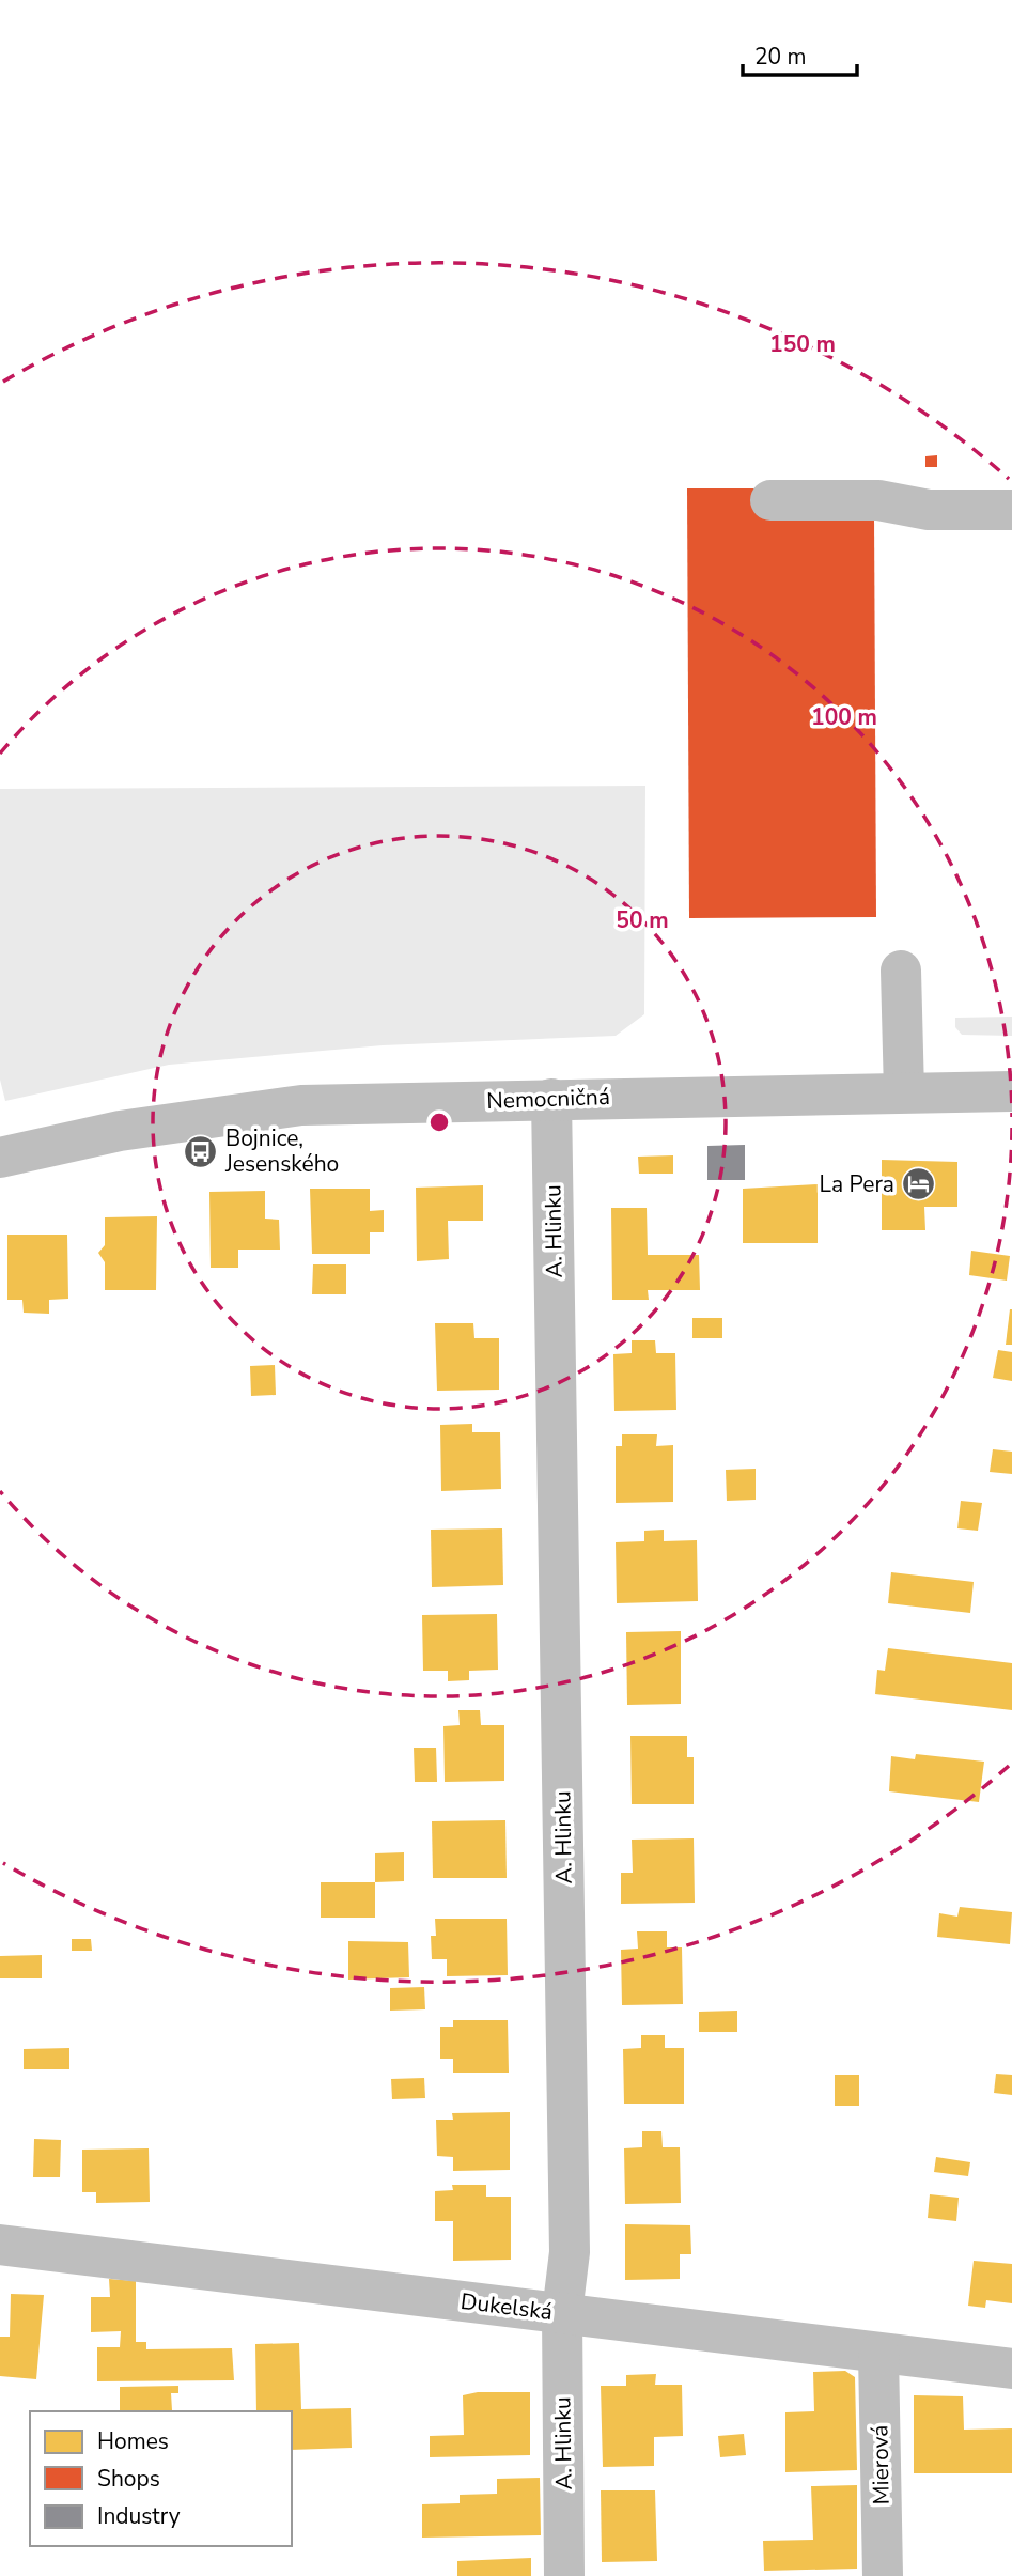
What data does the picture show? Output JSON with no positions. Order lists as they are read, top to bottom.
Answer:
{
  "streets": {
    "street": [
      "Nemocničná",
      "A. Hlinku",
      "Dukelská",
      "Mierová"
    ]
  },
  "crossings": [
    ["Nemocničná", "A. Hlinku"],
    ["A. Hlinku", "Dukelská"],
    ["Dukelská", "Mierová"]
  ],
  "places": {
    "bus stop": ["Bojnice, Jesenského"],
    "hotel": ["La Pera"]
  },
  "legend": ["Homes", "Shops", "Industry"],
  "scale_bar": "20 m",
  "rings": ["150 m", "100 m", "50 m"]
}
